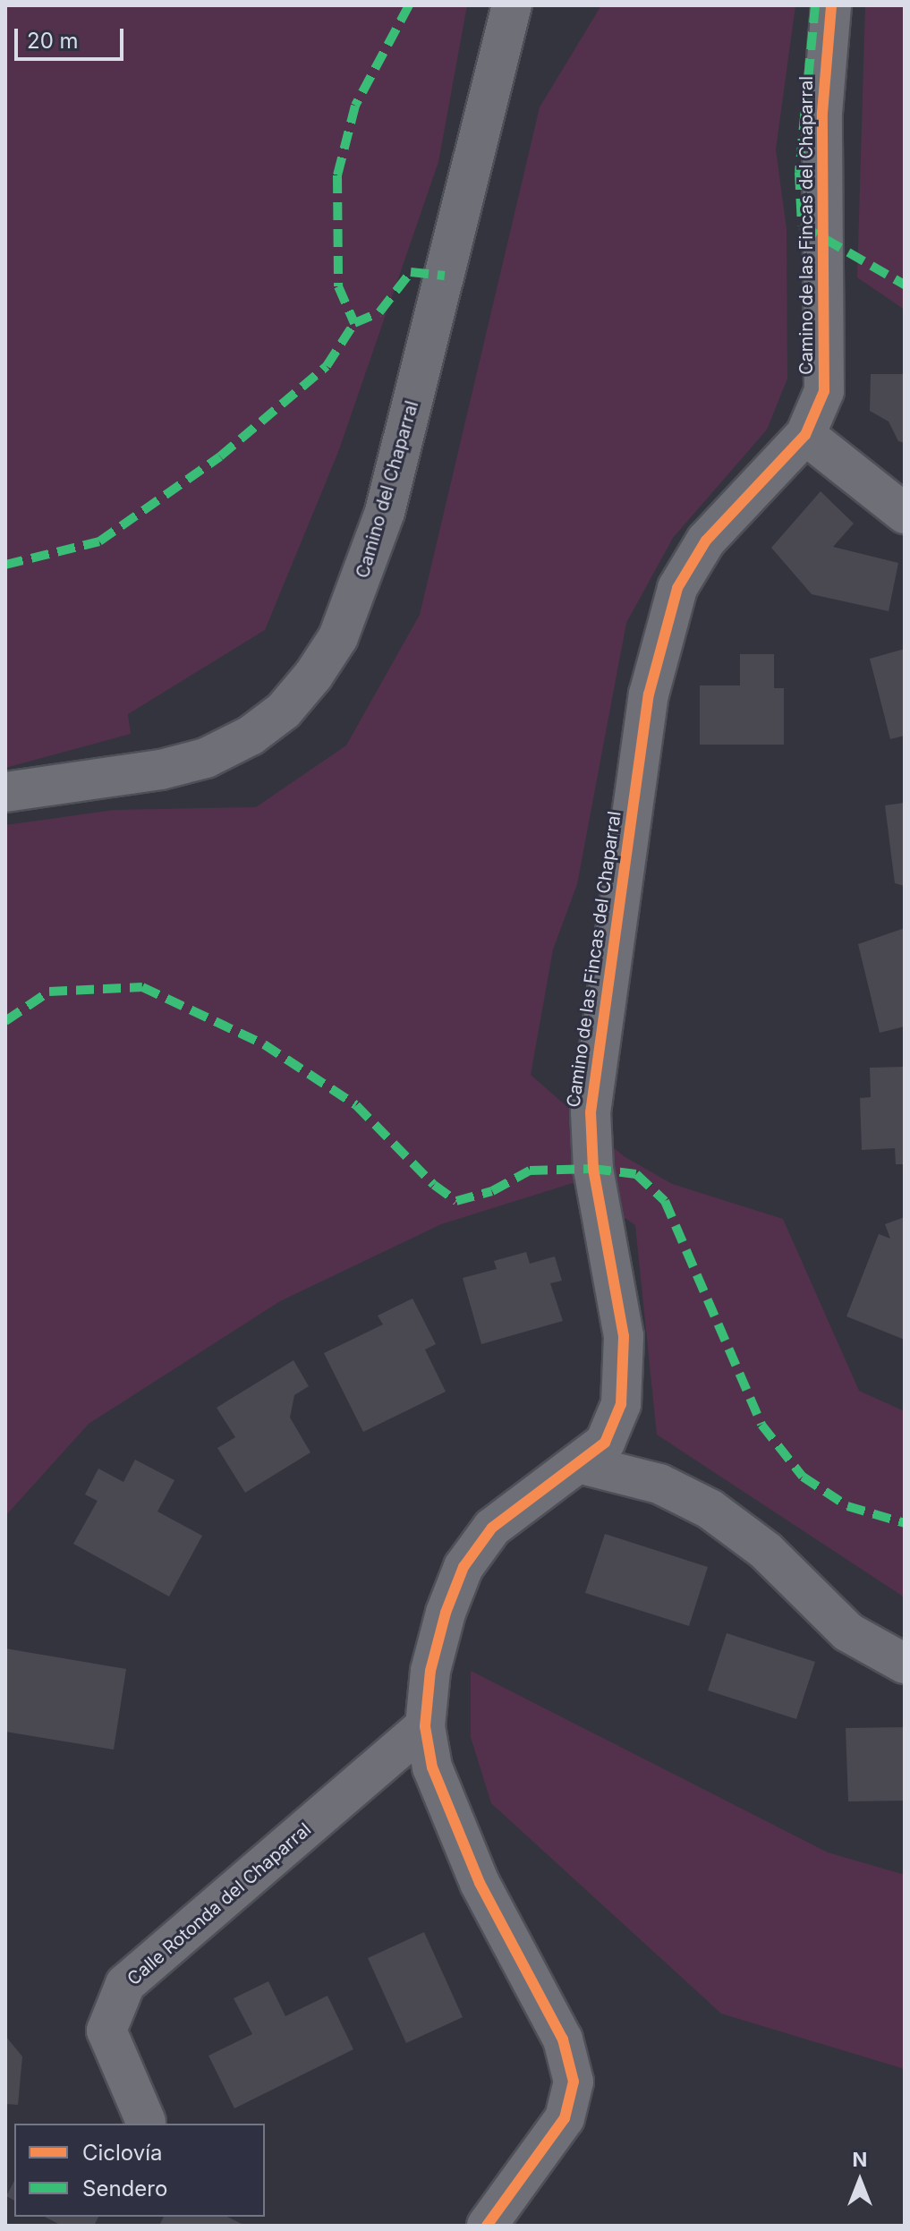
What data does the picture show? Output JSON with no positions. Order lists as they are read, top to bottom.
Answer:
{
  "streets": {
    "street": ["Camino de las Fincas del Chaparral", "Camino del Chaparral", "Calle Rotonda del Chaparral"]
  },
  "crossings": [
    ["Camino de las Fincas del Chaparral", "Calle Rotonda del Chaparral"]
  ],
  "legend": ["Ciclovía", "Sendero"],
  "scale_bar": "20 m",
  "north": "top"
}
